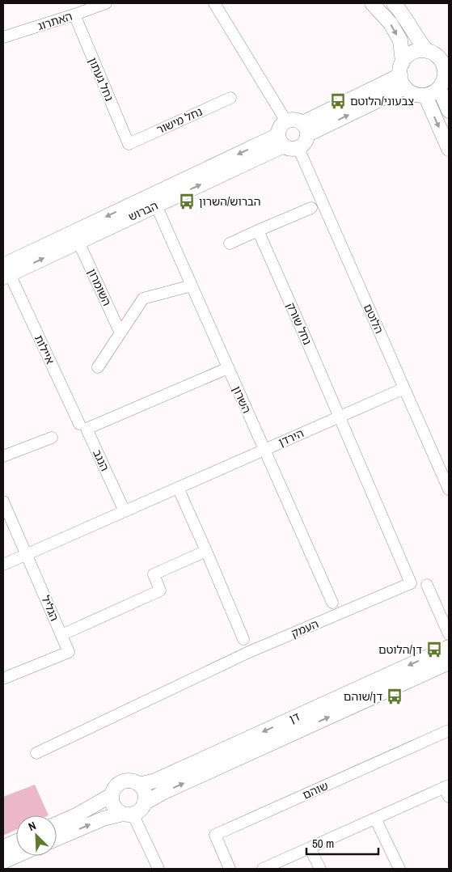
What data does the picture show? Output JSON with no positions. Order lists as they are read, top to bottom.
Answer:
{
  "streets": {
    "street": [
      "האתרוג",
      "נחל געתון",
      "נחל מישור",
      "הברוש",
      "השומרון",
      "הלוטם",
      "נחל שורק",
      "איילות",
      "השרון",
      "הירדן",
      "הנגב",
      "הגליל",
      "העמק",
      "דן",
      "שוהם"
    ]
  },
  "crossings": [
    ["האתרוג", "נחל געתון"],
    ["נחל געתון", "נחל מישור"],
    ["הברוש", "השומרון"],
    ["הברוש", "הלוטם"],
    ["הברוש", "איילות"],
    ["הברוש", "השרון"],
    ["הלוטם", "הירדן"],
    ["נחל שורק", "הירדן"],
    ["נחל שורק", "העמק"],
    ["השרון", "הירדן"],
    ["השרון", "הנגב"],
    ["הירדן", "הנגב"],
    ["הירדן", "העמק"]
  ],
  "places": {
    "bus stop": [
      "צבעוני/הלוטם",
      "הברוש/השרון",
      "דן/הלוטם",
      "דן/שוהם"
    ]
  },
  "scale_bar": "50 m",
  "north": "top left"
}
